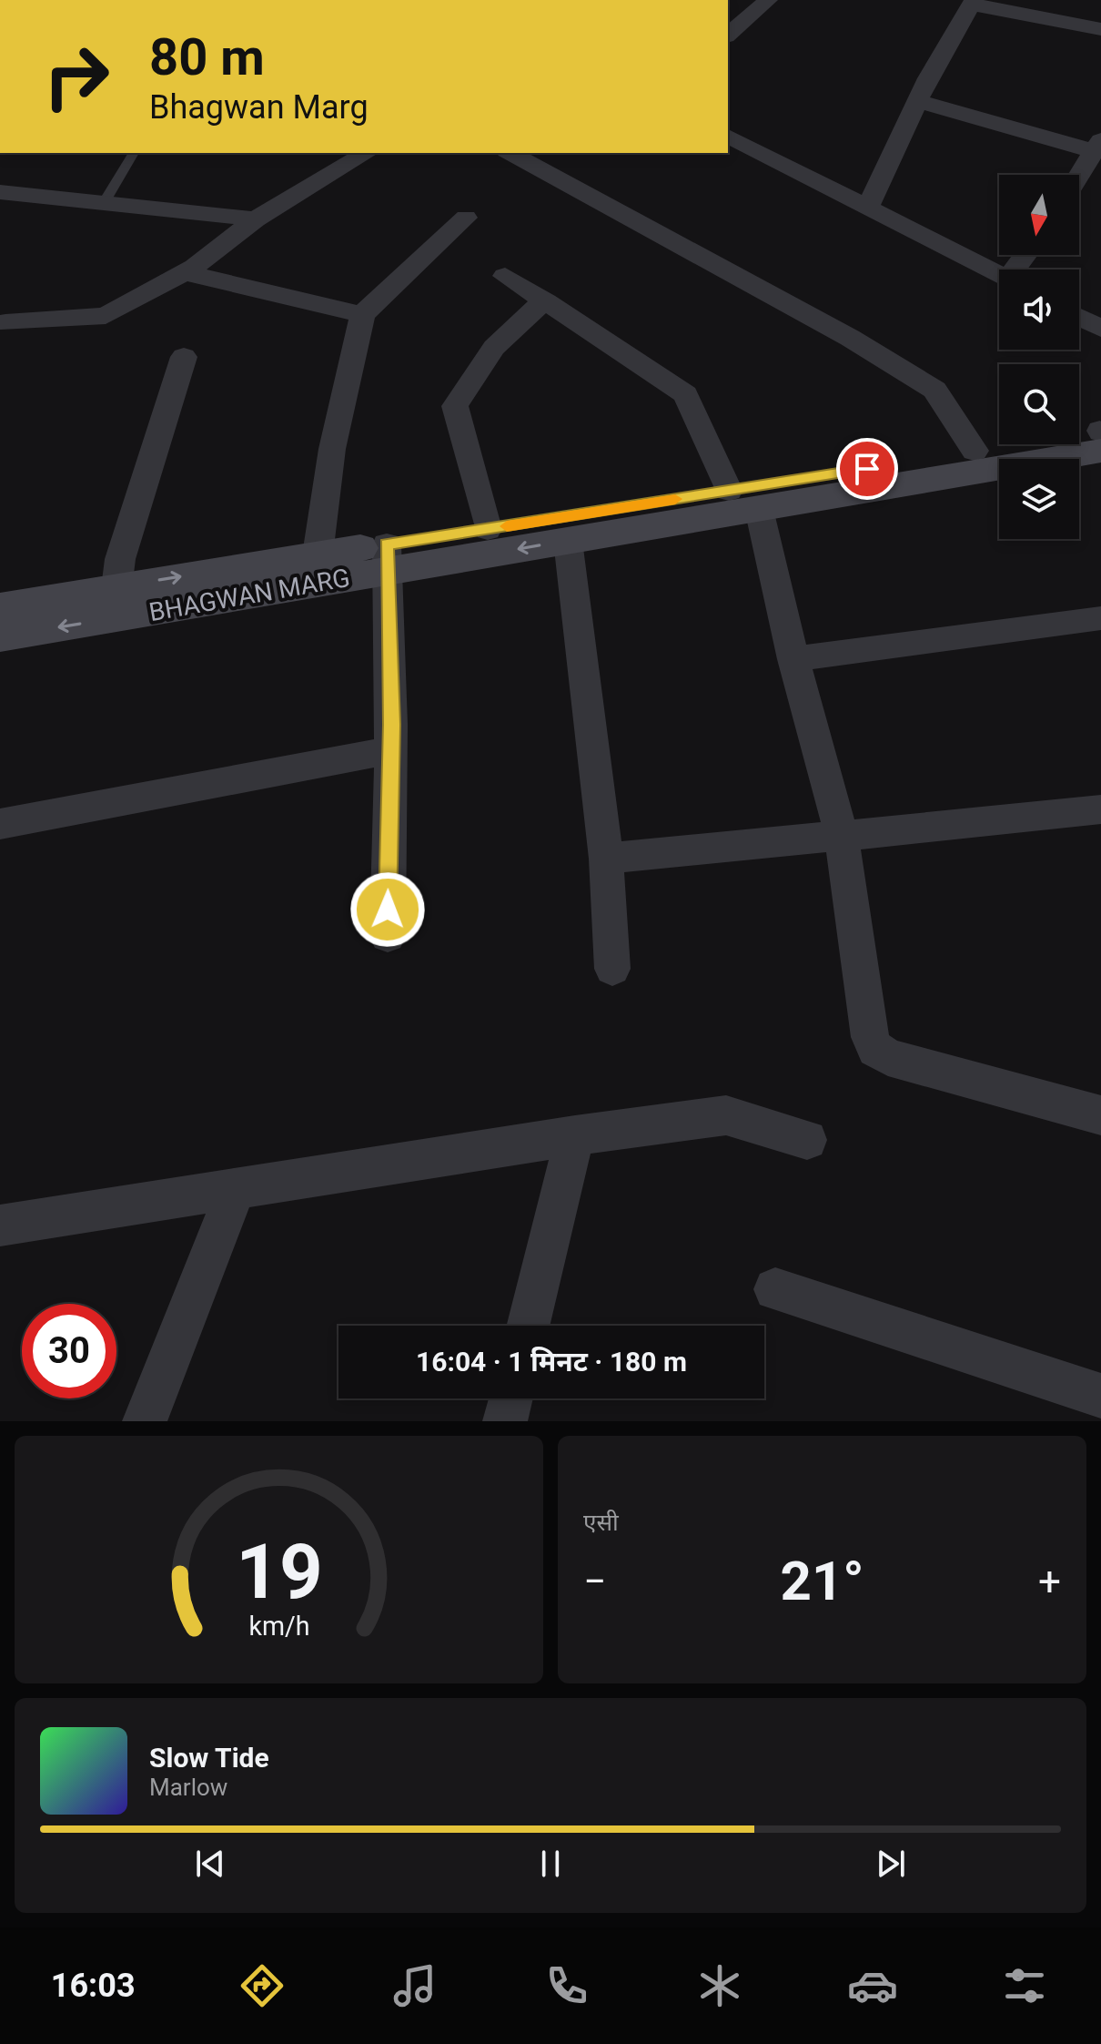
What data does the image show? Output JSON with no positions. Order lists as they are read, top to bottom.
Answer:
{
  "streets": {
    "street": ["BHAGWAN MARG"]
  },
  "north": "bottom",
  "page": {
    "turn": ["80 m", "Bhagwan Marg"],
    "limit": "30",
    "trip": "16:04 · 1 मिनट · 180 m",
    "tile": "एसी",
    "heat": ["−", "21°", "+"],
    "song": ["Slow Tide", "Marlow"],
    "tabs": "16:03",
    "gauge": ["19", "km/h"]
  }
}
